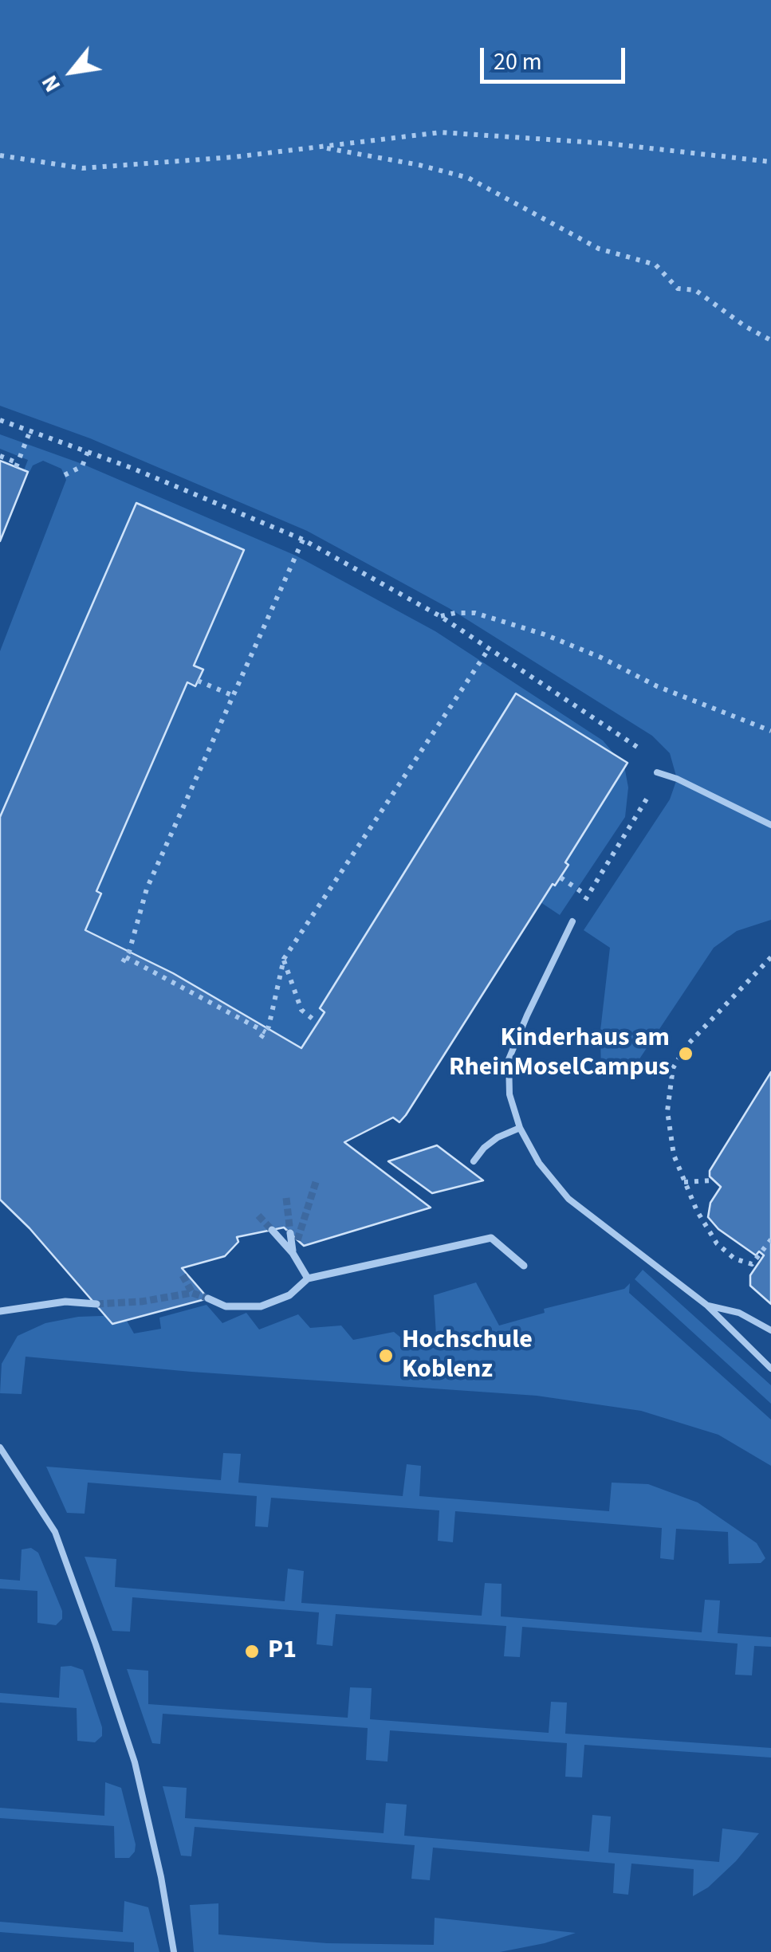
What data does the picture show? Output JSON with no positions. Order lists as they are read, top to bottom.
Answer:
{
  "places": ["Kinderhaus am RheinMoselCampus", "Hochschule Koblenz", "P1"],
  "scale_bar": "20 m",
  "north": "bottom left"
}
